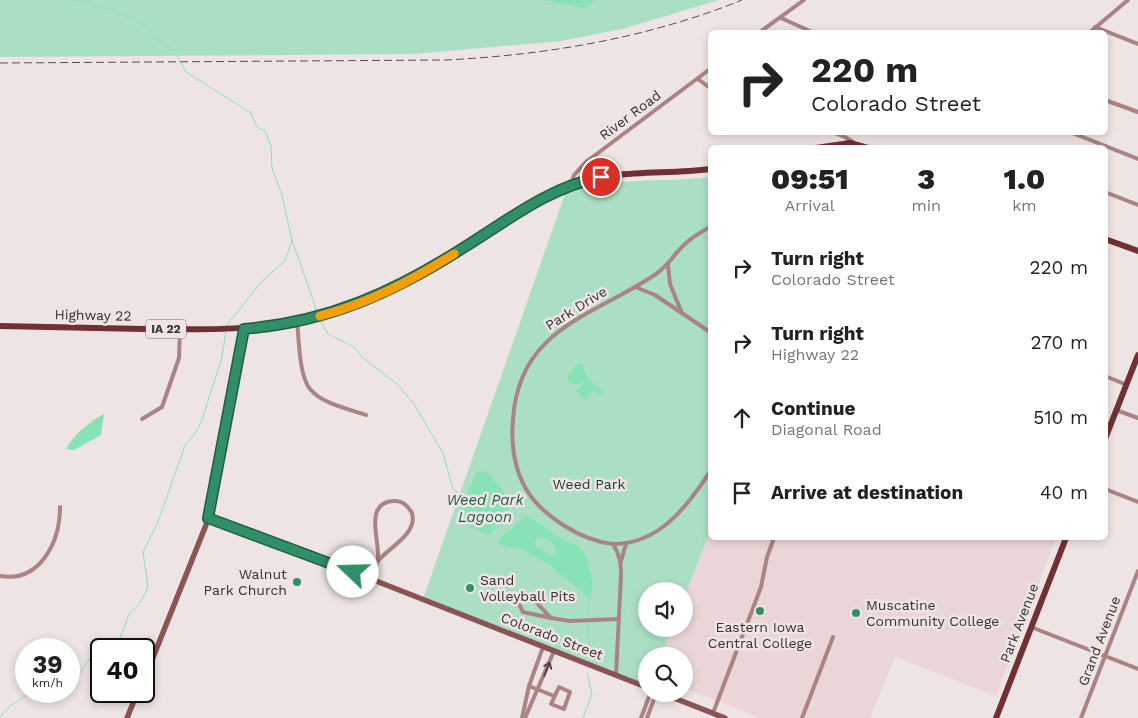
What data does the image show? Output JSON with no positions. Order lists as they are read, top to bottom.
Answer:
{
  "streets": {
    "main road": ["Highway 22", "IA 22", "Park Avenue"],
    "street": [
      "River Road",
      "Park Drive",
      "Colorado Street",
      "Grand Avenue"
    ]
  },
  "crossings": [
    ["River Road", "Highway 22"],
    ["River Road", "IA 22"],
    ["Highway 22", "IA 22"]
  ],
  "water": ["Weed Park Lagoon"],
  "parks": ["Weed Park"],
  "places": [
    "Walnut Park Church",
    "Sand Volleyball Pits",
    "Eastern Iowa Central College",
    "Muscatine Community College"
  ],
  "page": {
    "turn": ["220 m", "Colorado Street"],
    "eta": [
      "09:51",
      "Arrival",
      "3",
      "min",
      "1.0",
      "km"
    ],
    "list": [
      {
        "name": "Turn right",
        "note": "Colorado Street",
        "value": "220 m"
      },
      {
        "name": "Turn right",
        "note": "Highway 22",
        "value": "270 m"
      },
      {
        "name": "Continue",
        "note": "Diagonal Road",
        "value": "510 m"
      },
      {
        "name": "Arrive at destination",
        "value": "40 m"
      }
    ],
    "speed": "39 km/h",
    "limit": "40"
  }
}
